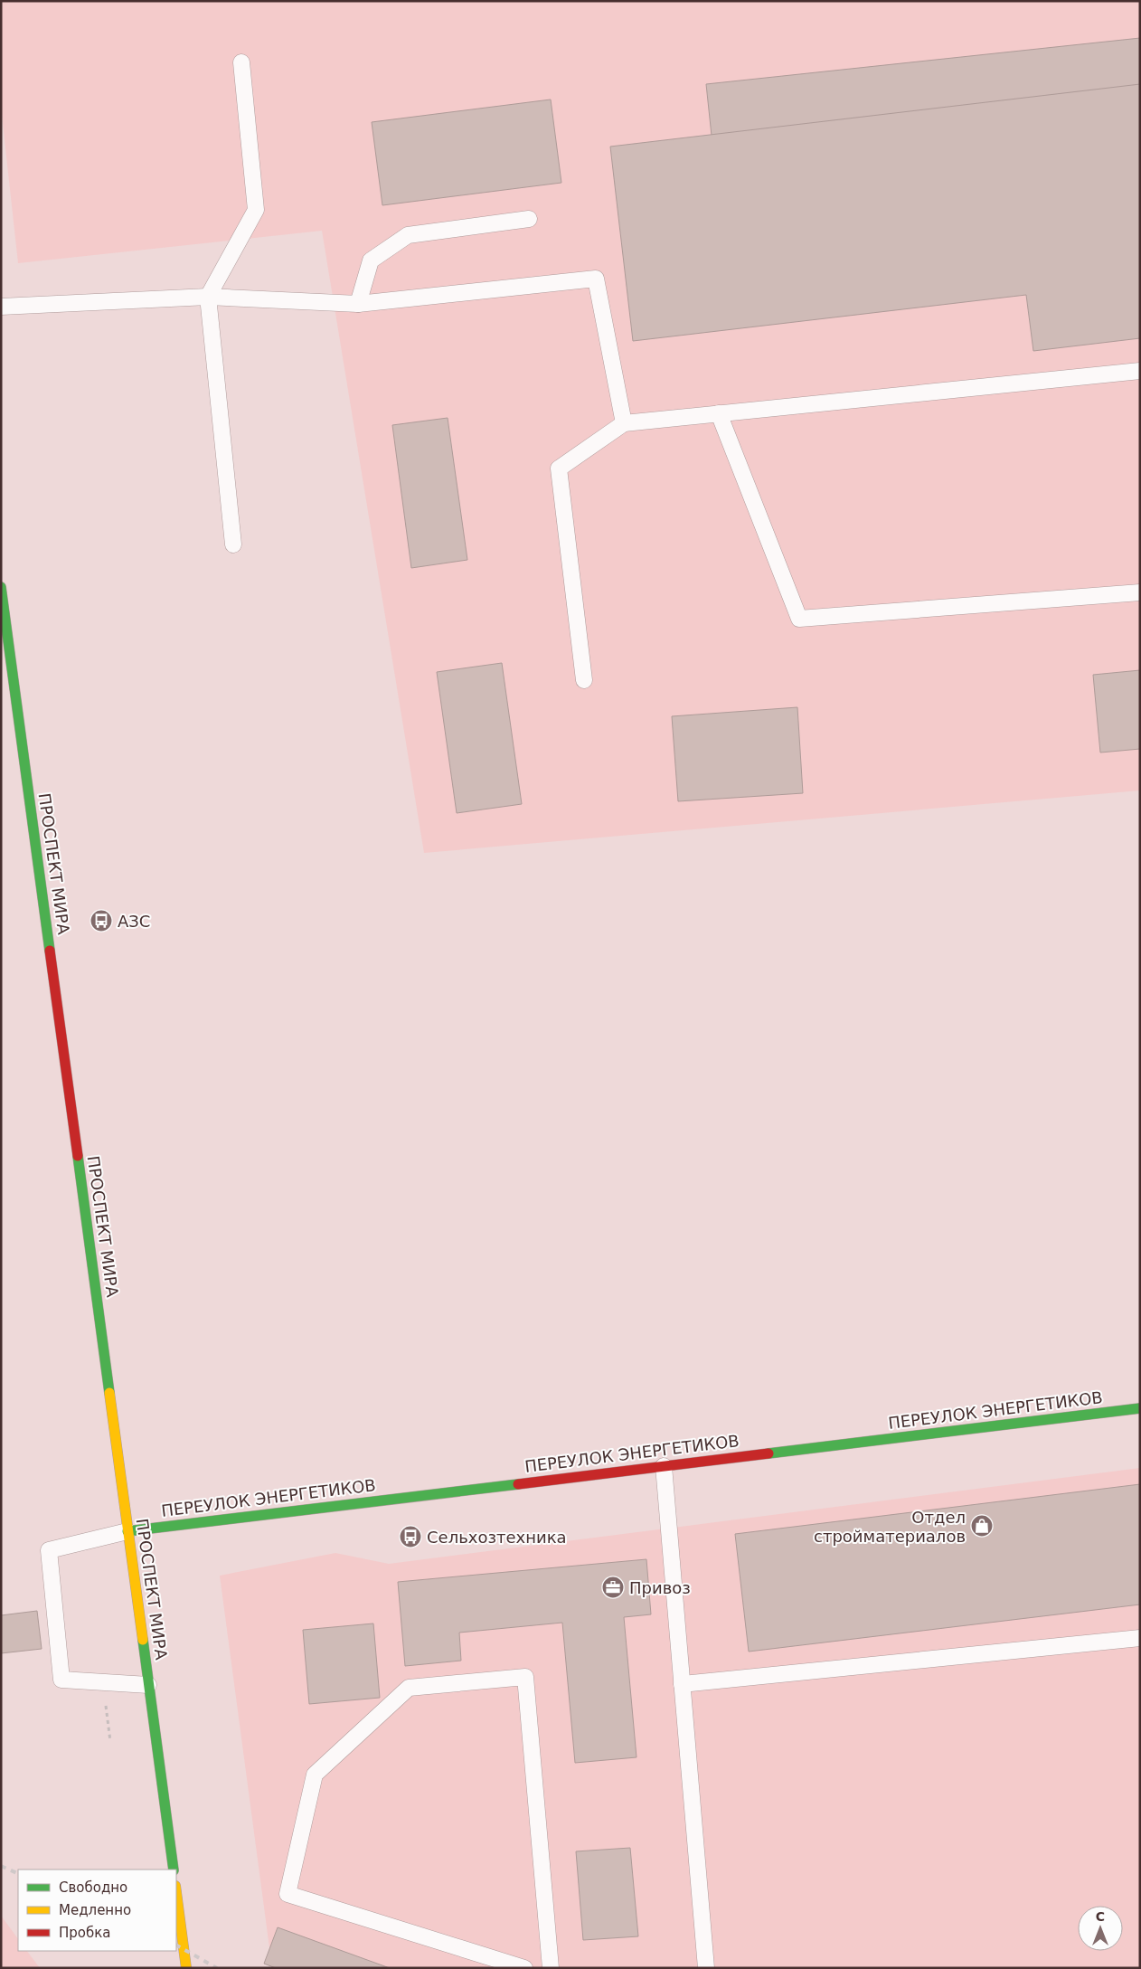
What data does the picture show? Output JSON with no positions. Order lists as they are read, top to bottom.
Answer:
{
  "streets": {
    "main road": ["ПРОСПЕКТ МИРА", "ПЕРЕУЛОК ЭНЕРГЕТИКОВ"]
  },
  "crossings": [
    ["ПРОСПЕКТ МИРА", "ПЕРЕУЛОК ЭНЕРГЕТИКОВ"]
  ],
  "places": {
    "bus stop": ["АЗС", "Сельхозтехника"],
    "shop": ["Отдел стройматериалов"],
    "office": ["Привоз"]
  },
  "legend": ["Свободно", "Медленно", "Пробка"],
  "north": "top"
}
